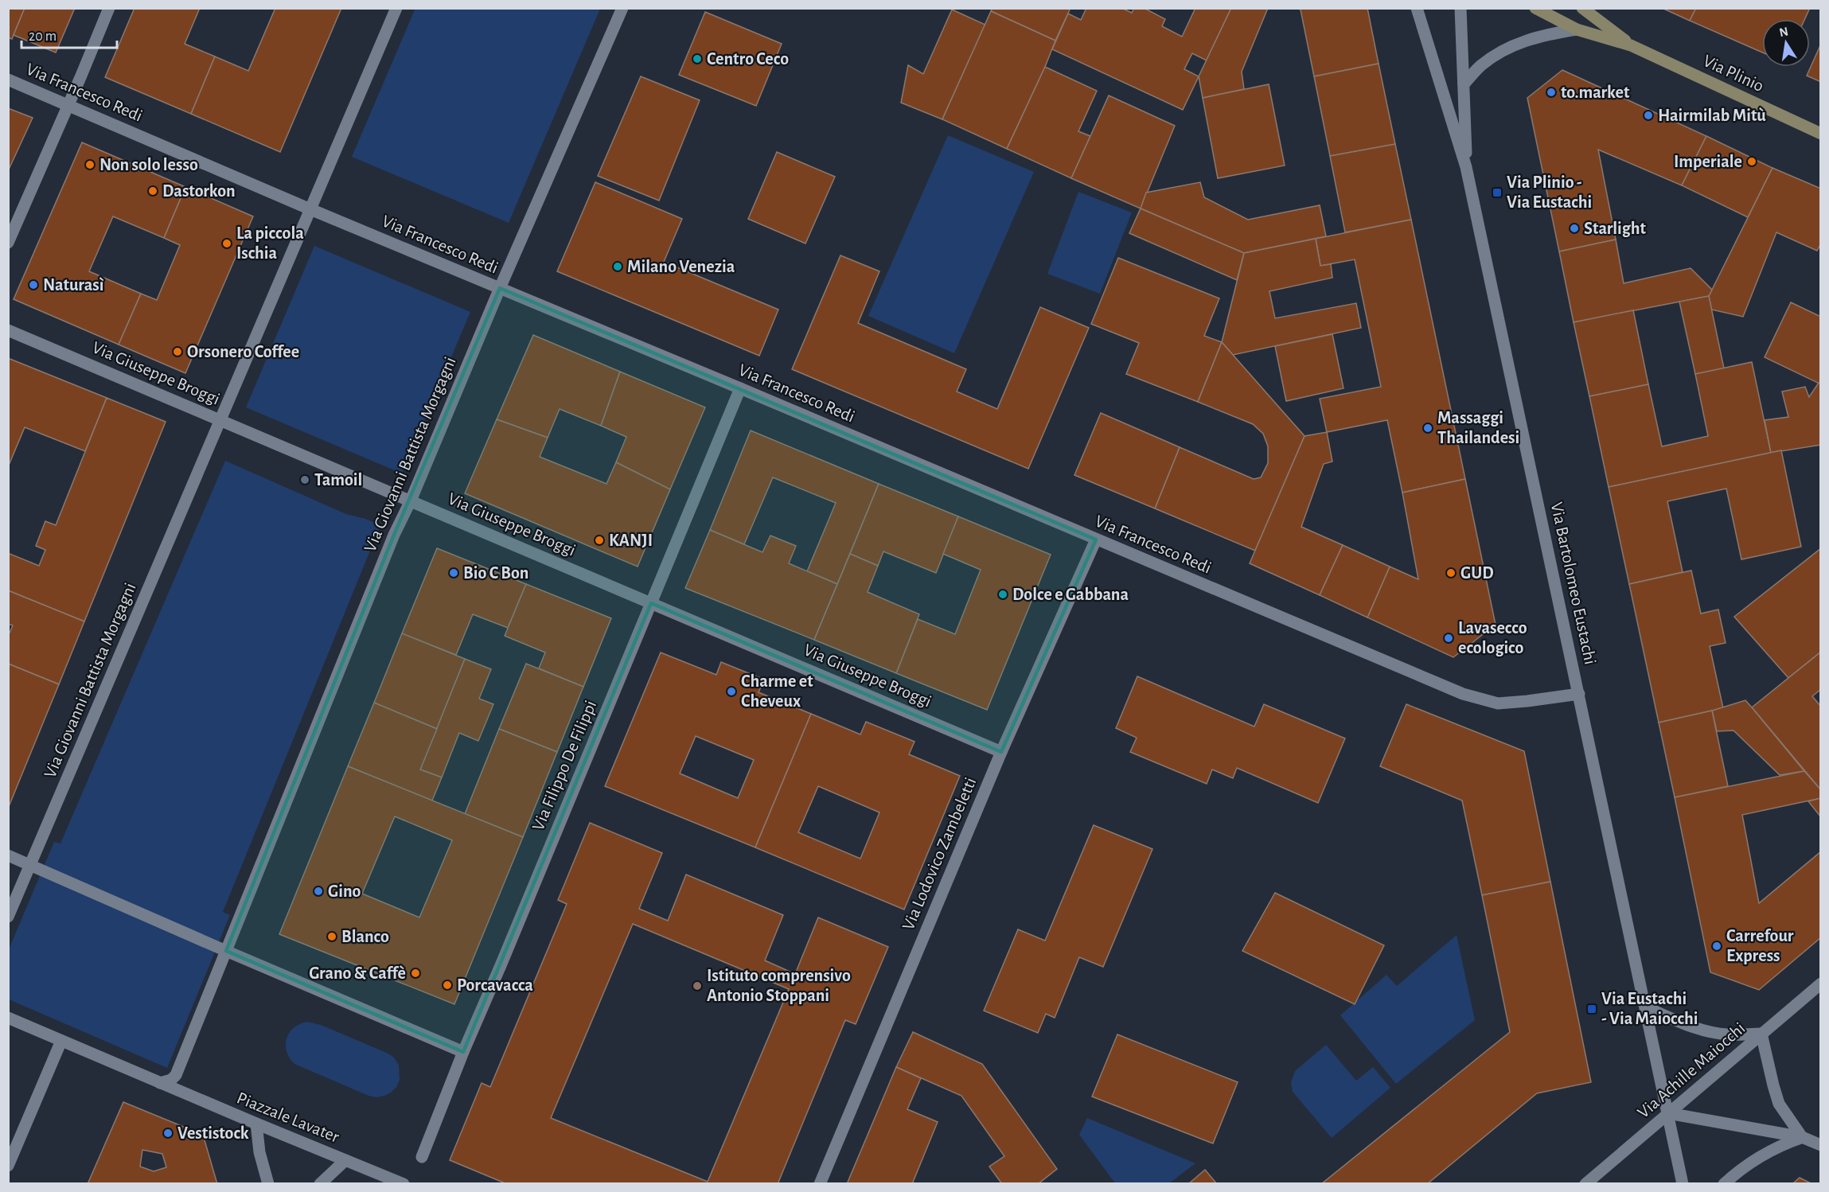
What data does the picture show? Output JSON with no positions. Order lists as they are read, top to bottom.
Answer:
{
  "streets": {
    "street": [
      "Via Plinio",
      "Via Francesco Redi",
      "Via Giuseppe Broggi",
      "Via Giovanni Battista Morgagni",
      "Via Bartolomeo Eustachi",
      "Via Filippo De Filippi",
      "Via Lodovico Zambeletti",
      "Via Achille Maiocchi",
      "Piazzale Lavater"
    ]
  },
  "crossings": [
    ["Via Francesco Redi", "Via Giovanni Battista Morgagni"],
    ["Via Francesco Redi", "Via Bartolomeo Eustachi"],
    ["Via Francesco Redi", "Via Filippo De Filippi"],
    ["Via Francesco Redi", "Via Lodovico Zambeletti"],
    ["Via Giuseppe Broggi", "Via Giovanni Battista Morgagni"],
    ["Via Giuseppe Broggi", "Via Filippo De Filippi"],
    ["Via Giuseppe Broggi", "Via Lodovico Zambeletti"],
    ["Via Bartolomeo Eustachi", "Via Achille Maiocchi"]
  ],
  "places": {
    "other": [
      "Centro Ceco",
      "to.market",
      "Hairmilab Mitù",
      "Imperiale",
      "Non solo lesso",
      "Dastorkon",
      "Starlight",
      "La piccola Ischia",
      "Milano Venezia",
      "Naturasì",
      "Orsonero Coffee",
      "Massaggi Thailandesi",
      "Tamoil",
      "KANJI",
      "Bio C Bon",
      "GUD",
      "Dolce e Gabbana",
      "Lavasecco ecologico",
      "Charme et Cheveux",
      "Gino",
      "Blanco",
      "Carrefour Express",
      "Grano & Caffè",
      "Porcavacca",
      "Istituto comprensivo Antonio Stoppani",
      "Vestistock"
    ],
    "transit": ["Via Plinio - Via Eustachi", "Via Eustachi - Via Maiocchi"]
  },
  "scale_bar": "20 m",
  "north": "top"
}
